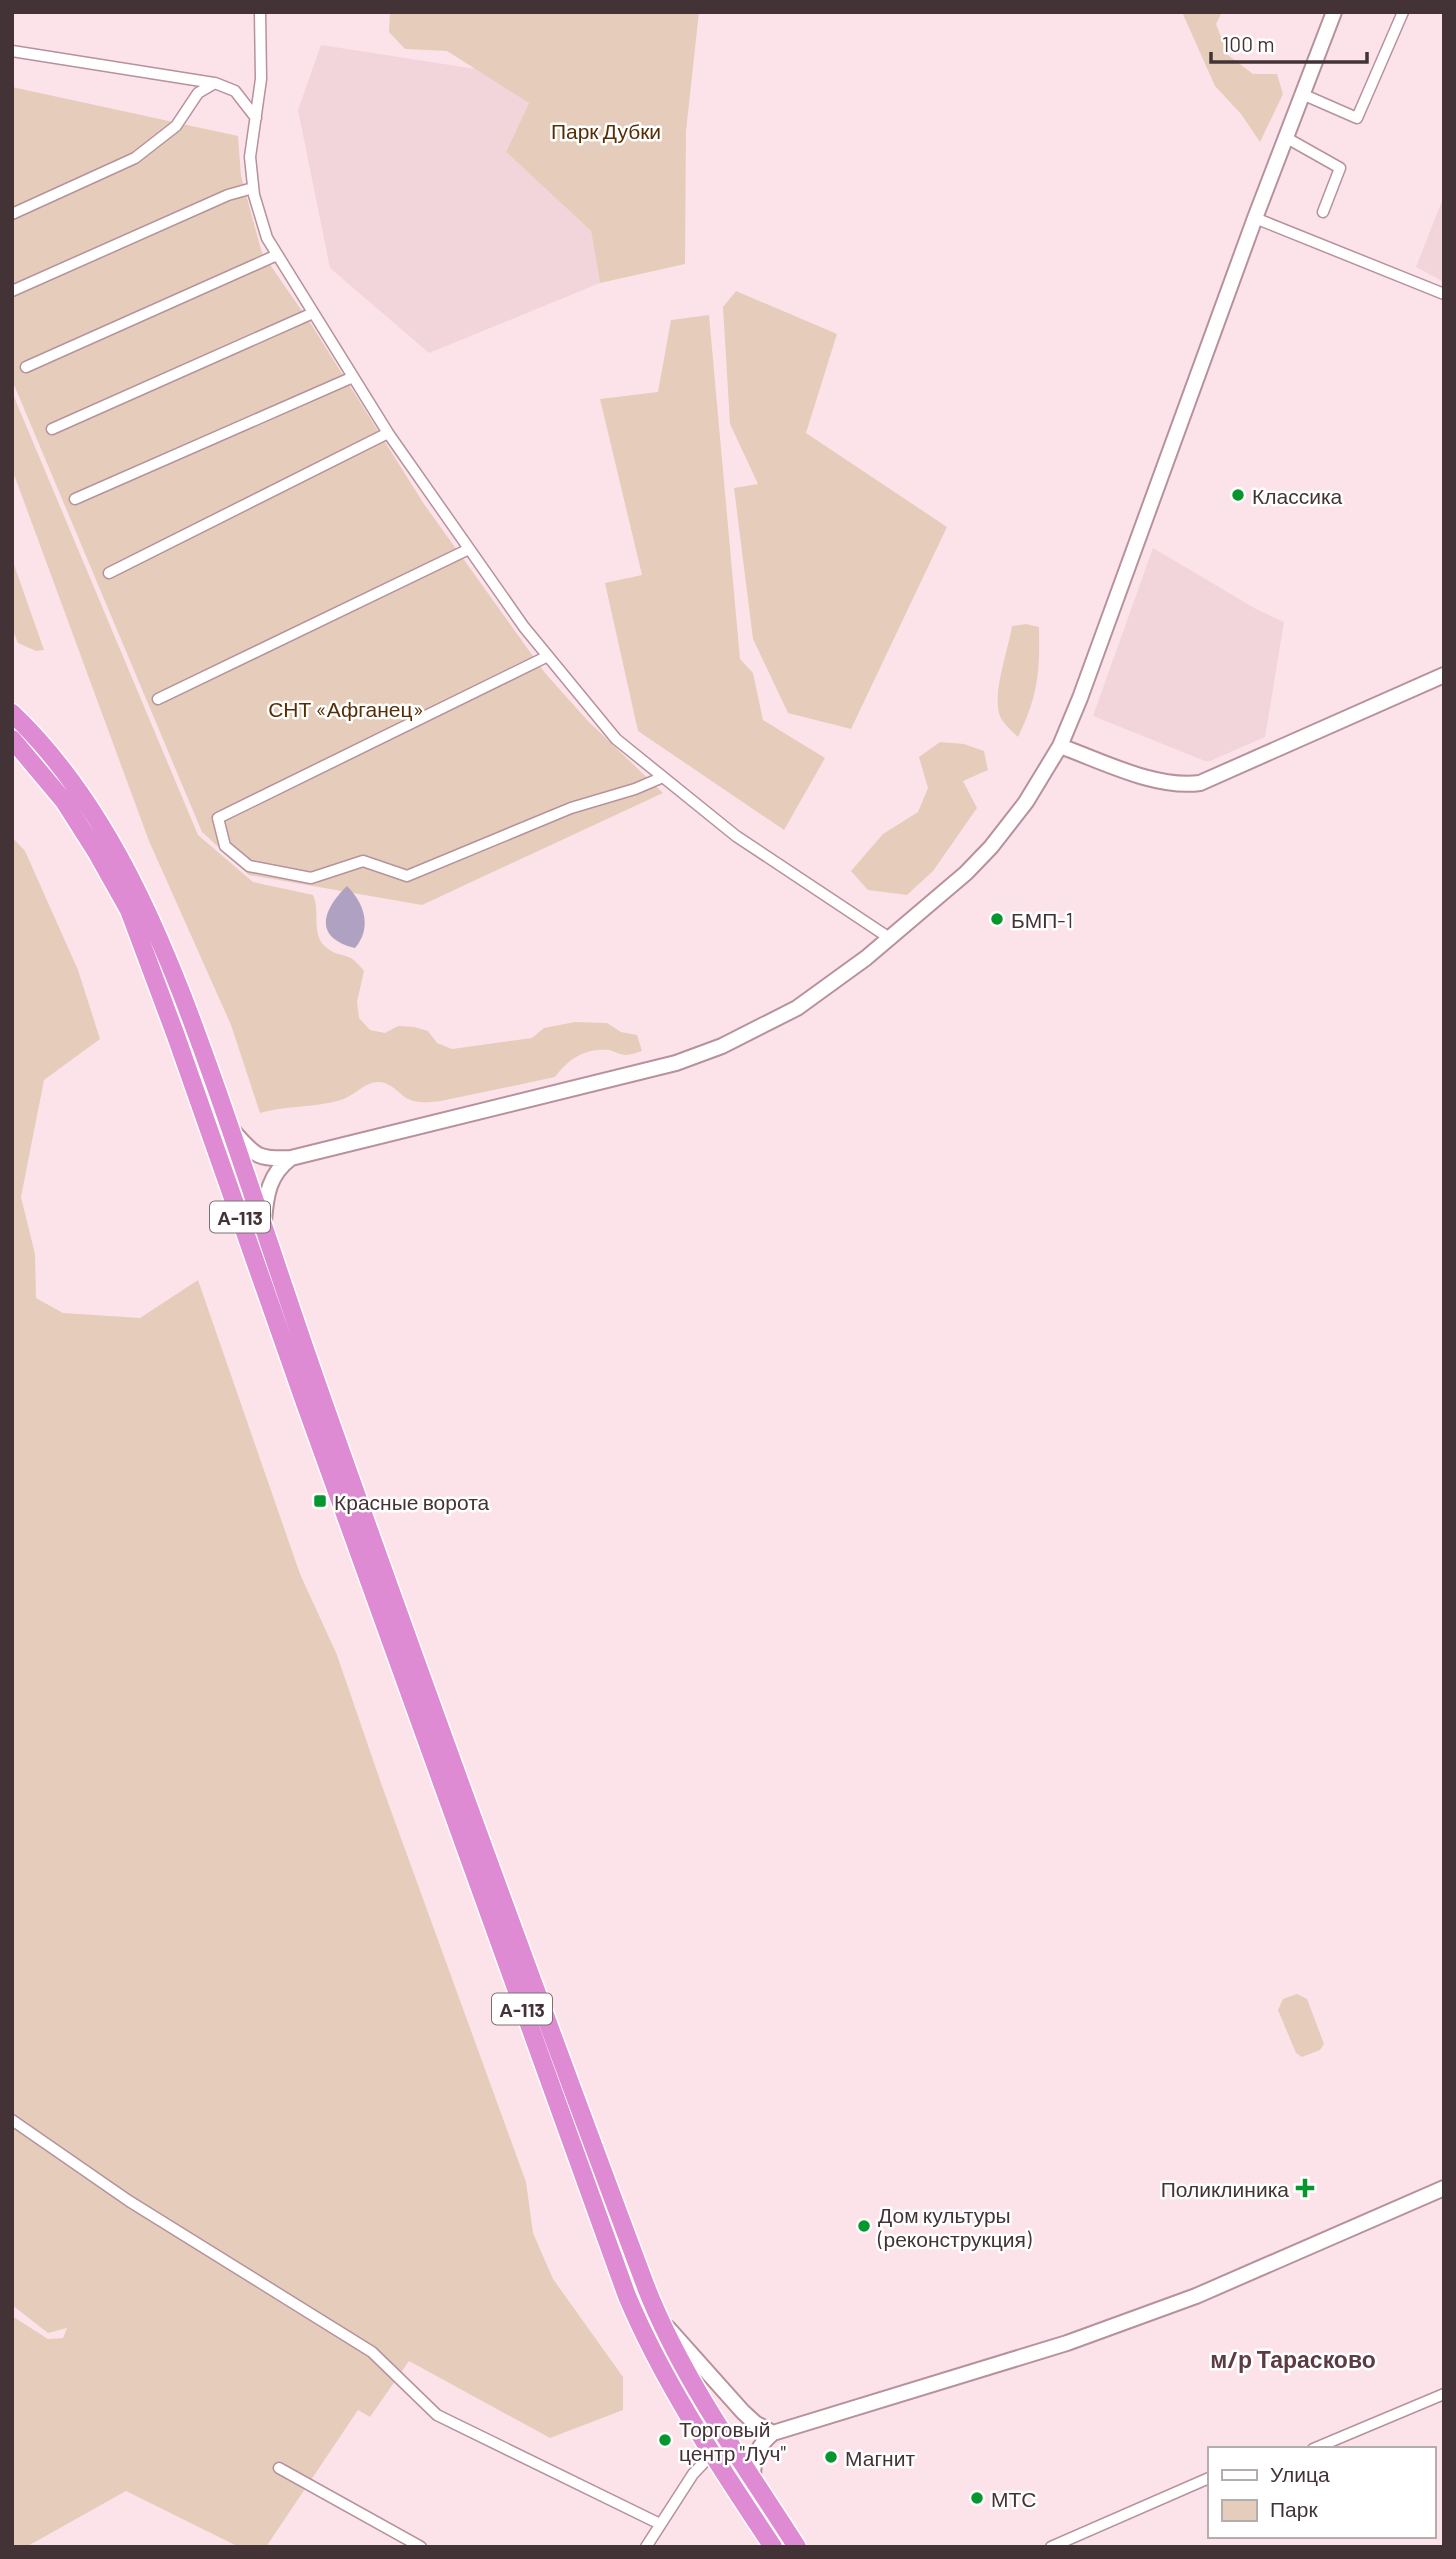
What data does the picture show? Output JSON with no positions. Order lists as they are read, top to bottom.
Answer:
{
  "streets": {
    "highway": ["А-113"]
  },
  "districts": ["м/р Тарасково"],
  "parks": ["Парк Дубки", "СНТ «Афганец»"],
  "places": {
    "other": [
      "Классика",
      "БМП-1",
      "Дом культуры (реконструкция)",
      "Торговый центр \"Луч\"",
      "Магнит",
      "МТС"
    ],
    "transit": ["Красные ворота"],
    "health": ["Поликлиника"]
  },
  "legend": ["Улица", "Парк"],
  "scale_bar": "100 m"
}
